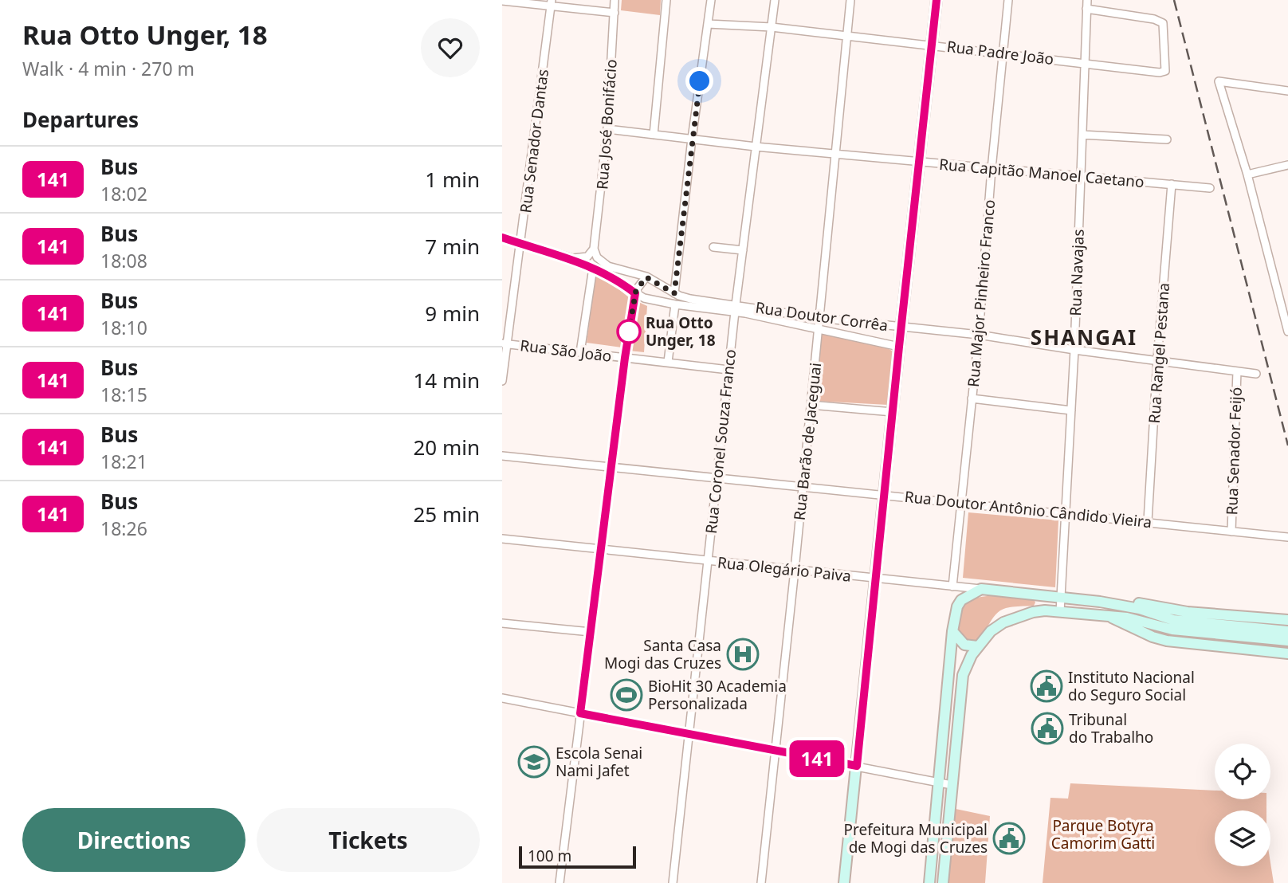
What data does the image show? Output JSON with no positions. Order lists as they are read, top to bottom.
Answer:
{
  "streets": {
    "main road": ["Rua Olegário Paiva"],
    "street": [
      "Rua Padre João",
      "Rua José Bonifácio",
      "Rua Senador Dantas",
      "Rua Capitão Manoel Caetano",
      "Rua Navajas",
      "Rua Major Pinheiro Franco",
      "Rua Doutor Corrêa",
      "Rua São João",
      "Rua Rangel Pestana",
      "Rua Coronel Souza Franco",
      "Rua Barão de Jaceguai",
      "Rua Senador Feijó",
      "Rua Doutor Antônio Cândido Vieira"
    ]
  },
  "crossings": [
    ["Rua Padre João", "Rua Navajas"],
    ["Rua Padre João", "Rua Major Pinheiro Franco"],
    ["Rua Padre João", "Rua Coronel Souza Franco"],
    ["Rua Padre João", "Rua Barão de Jaceguai"],
    ["Rua José Bonifácio", "Rua Capitão Manoel Caetano"],
    ["Rua José Bonifácio", "Rua Doutor Corrêa"],
    ["Rua Senador Dantas", "Rua Doutor Corrêa"],
    ["Rua Senador Dantas", "Rua São João"],
    ["Rua Capitão Manoel Caetano", "Rua Navajas"],
    ["Rua Capitão Manoel Caetano", "Rua Major Pinheiro Franco"],
    ["Rua Capitão Manoel Caetano", "Rua Rangel Pestana"],
    ["Rua Capitão Manoel Caetano", "Rua Coronel Souza Franco"],
    ["Rua Capitão Manoel Caetano", "Rua Barão de Jaceguai"],
    ["Rua Navajas", "Rua Doutor Corrêa"],
    ["Rua Navajas", "Rua Doutor Antônio Cândido Vieira"],
    ["Rua Navajas", "Rua Olegário Paiva"],
    ["Rua Major Pinheiro Franco", "Rua Doutor Corrêa"],
    ["Rua Major Pinheiro Franco", "Rua Doutor Antônio Cândido Vieira"],
    ["Rua Major Pinheiro Franco", "Rua Olegário Paiva"],
    ["Rua Doutor Corrêa", "Rua Rangel Pestana"],
    ["Rua Doutor Corrêa", "Rua Coronel Souza Franco"],
    ["Rua Doutor Corrêa", "Rua Barão de Jaceguai"],
    ["Rua Doutor Corrêa", "Rua Senador Feijó"],
    ["Rua São João", "Rua Coronel Souza Franco"],
    ["Rua Rangel Pestana", "Rua Doutor Antônio Cândido Vieira"],
    ["Rua Coronel Souza Franco", "Rua Doutor Antônio Cândido Vieira"],
    ["Rua Coronel Souza Franco", "Rua Olegário Paiva"],
    ["Rua Barão de Jaceguai", "Rua Doutor Antônio Cândido Vieira"],
    ["Rua Barão de Jaceguai", "Rua Olegário Paiva"],
    ["Rua Senador Feijó", "Rua Doutor Antônio Cândido Vieira"]
  ],
  "districts": ["SHANGAI"],
  "parks": ["Parque Botyra Camorim Gatti"],
  "places": {
    "other": ["Rua Otto Unger, 18"],
    "hospital": ["Santa Casa Mogi das Cruzes"],
    "public building": ["Instituto Nacional do Seguro Social", "Tribunal do Trabalho", "Prefeitura Municipal de Mogi das Cruzes"],
    "sports": ["BioHit 30 Academia Personalizada"],
    "school or university": ["Escola Senai Nami Jafet"]
  },
  "lines": ["bus line 141"],
  "scale_bar": "100 m",
  "page": {
    "heading": [
      ["Rua Otto Unger, 18", "Walk · 4 min · 270 m"],
      "Departures"
    ],
    "on_map": "141",
    "list": [
      {
        "mark": "141",
        "name": "Bus",
        "note": "18:02",
        "value": "1 min"
      },
      {
        "mark": "141",
        "name": "Bus",
        "note": "18:08",
        "value": "7 min"
      },
      {
        "mark": "141",
        "name": "Bus",
        "note": "18:10",
        "value": "9 min"
      },
      {
        "mark": "141",
        "name": "Bus",
        "note": "18:15",
        "value": "14 min"
      },
      {
        "mark": "141",
        "name": "Bus",
        "note": "18:21",
        "value": "20 min"
      },
      {
        "mark": "141",
        "name": "Bus",
        "note": "18:26",
        "value": "25 min"
      }
    ],
    "buttons": ["Directions", "Tickets"],
    "scale": "100 m"
  }
}
